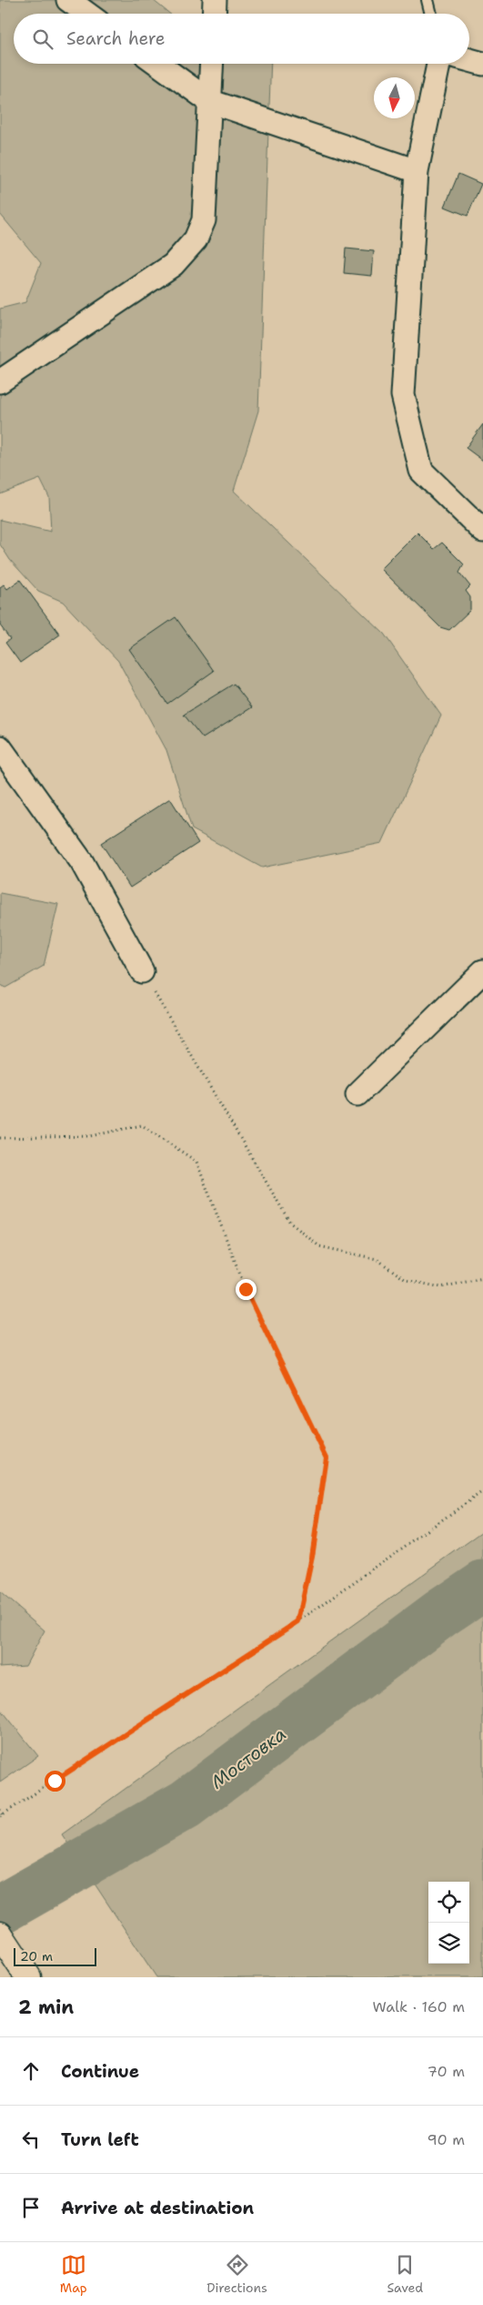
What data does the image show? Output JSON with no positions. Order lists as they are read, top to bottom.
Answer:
{
  "water": ["Мостовка"],
  "scale_bar": "20 m",
  "north": "bottom",
  "page": {
    "search": "Search here",
    "scale": "20 m",
    "heading": ["2 min", "Walk · 160 m"],
    "list": [
      ["Continue", "70 m"],
      ["Turn left", "90 m"],
      "Arrive at destination"
    ],
    "nav": ["Map", "Directions", "Saved"]
  }
}
